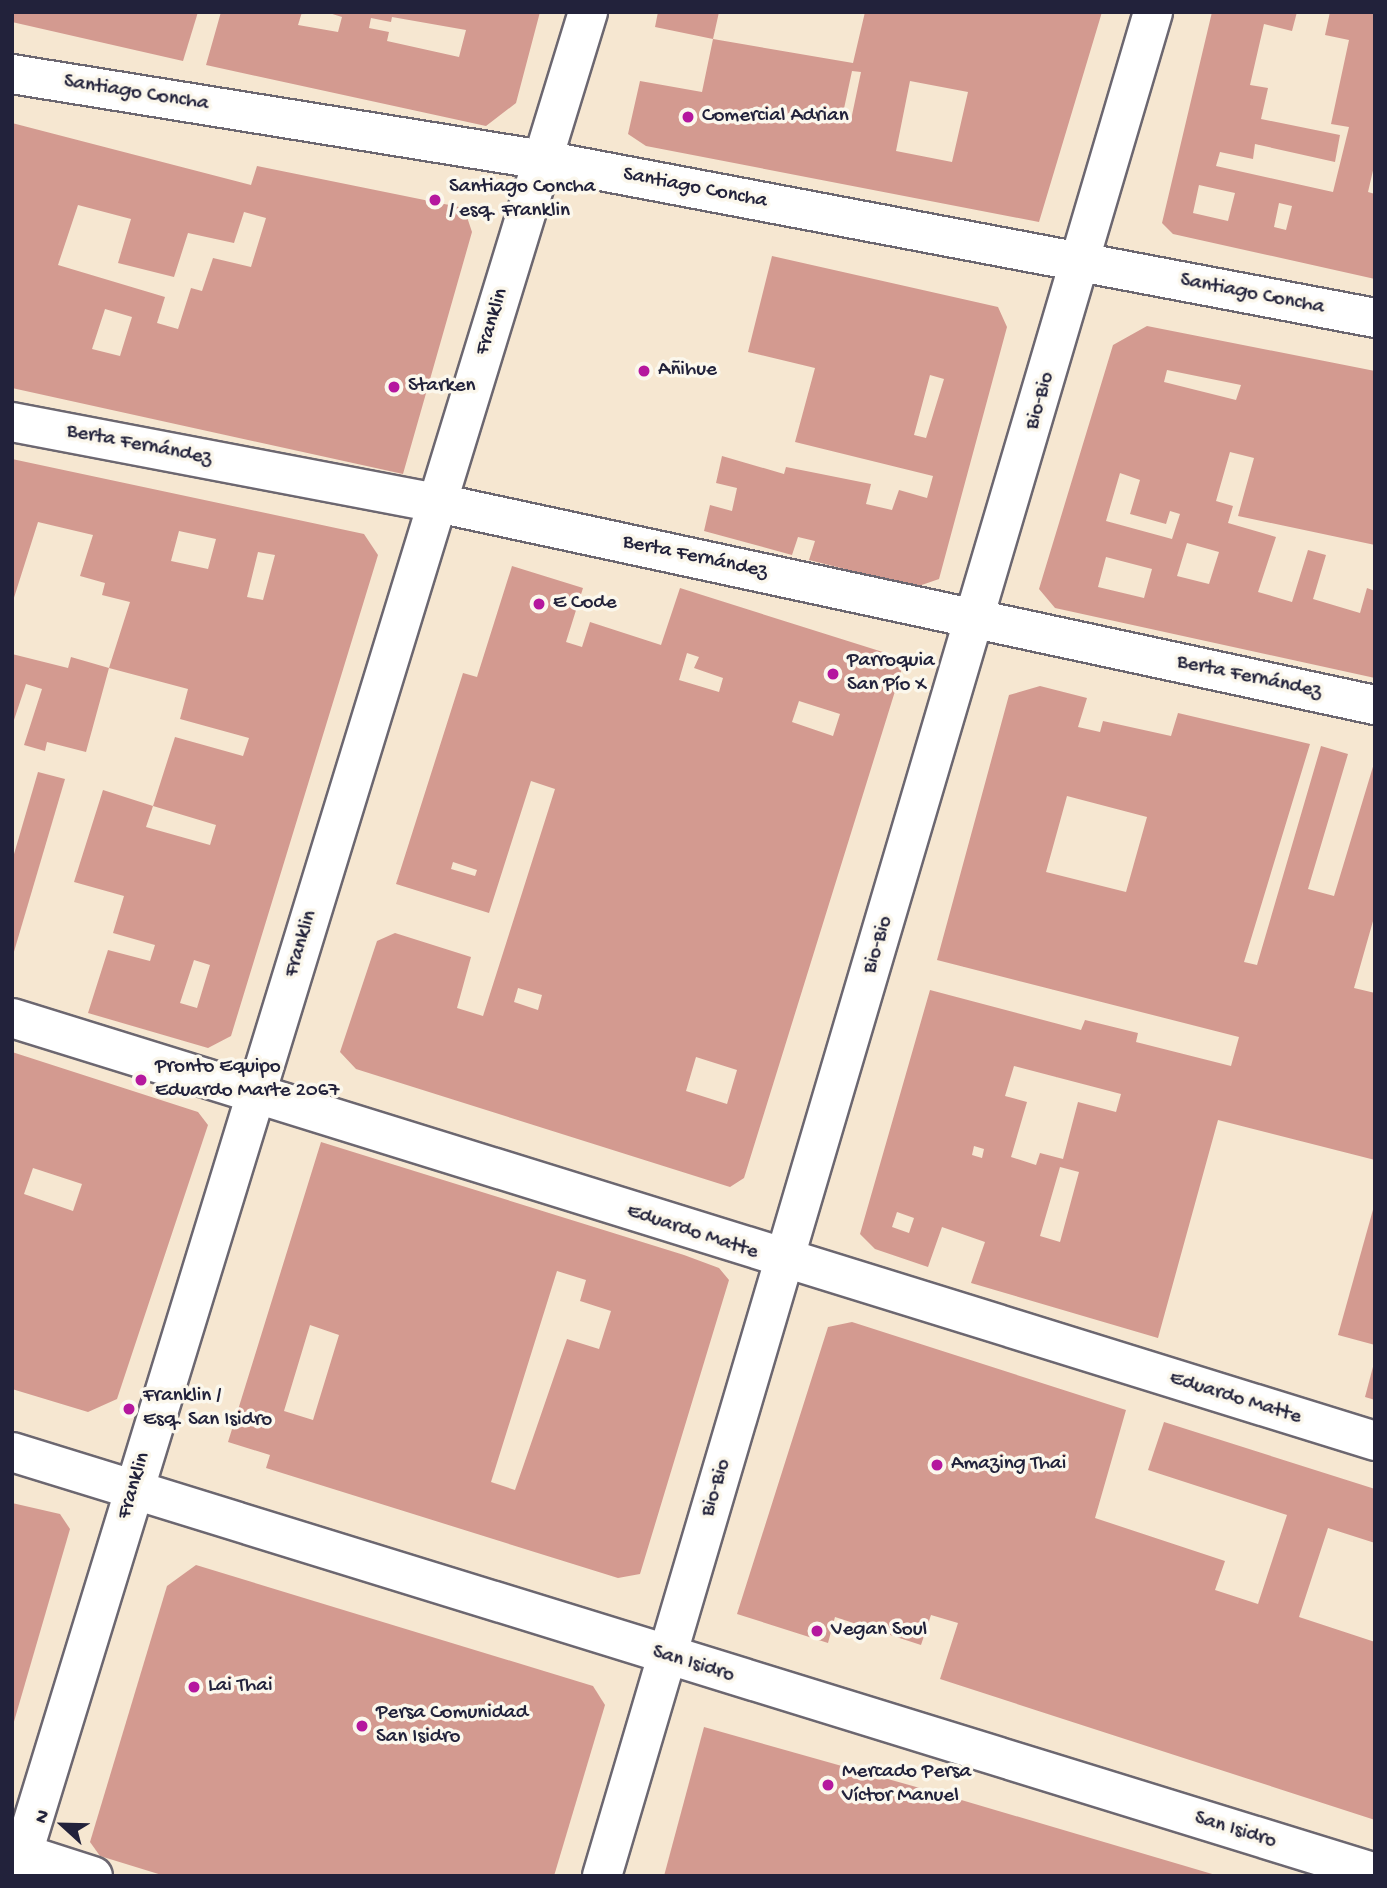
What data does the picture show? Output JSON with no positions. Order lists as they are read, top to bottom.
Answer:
{
  "streets": {
    "street": [
      "Santiago Concha",
      "Franklin",
      "Bio-Bio",
      "Berta Fernández",
      "Eduardo Matte",
      "San Isidro"
    ]
  },
  "crossings": [
    ["Santiago Concha", "Franklin"],
    ["Santiago Concha", "Bio-Bio"],
    ["Franklin", "Berta Fernández"],
    ["Franklin", "Eduardo Matte"],
    ["Franklin", "San Isidro"],
    ["Bio-Bio", "Berta Fernández"],
    ["Bio-Bio", "Eduardo Matte"],
    ["Bio-Bio", "San Isidro"]
  ],
  "places": [
    "Comercial Adrian",
    "Santiago Concha / esq. Franklin",
    "Añihue",
    "Starken",
    "E Code",
    "Parroquia San Pío X",
    "Pronto Equipo Eduardo Marte 2067",
    "Franklin / Esq. San Isidro",
    "Amazing Thai",
    "Vegan Soul",
    "Lai Thai",
    "Persa Comunidad San Isidro",
    "Mercado Persa Víctor Manuel"
  ],
  "north": "left"
}
